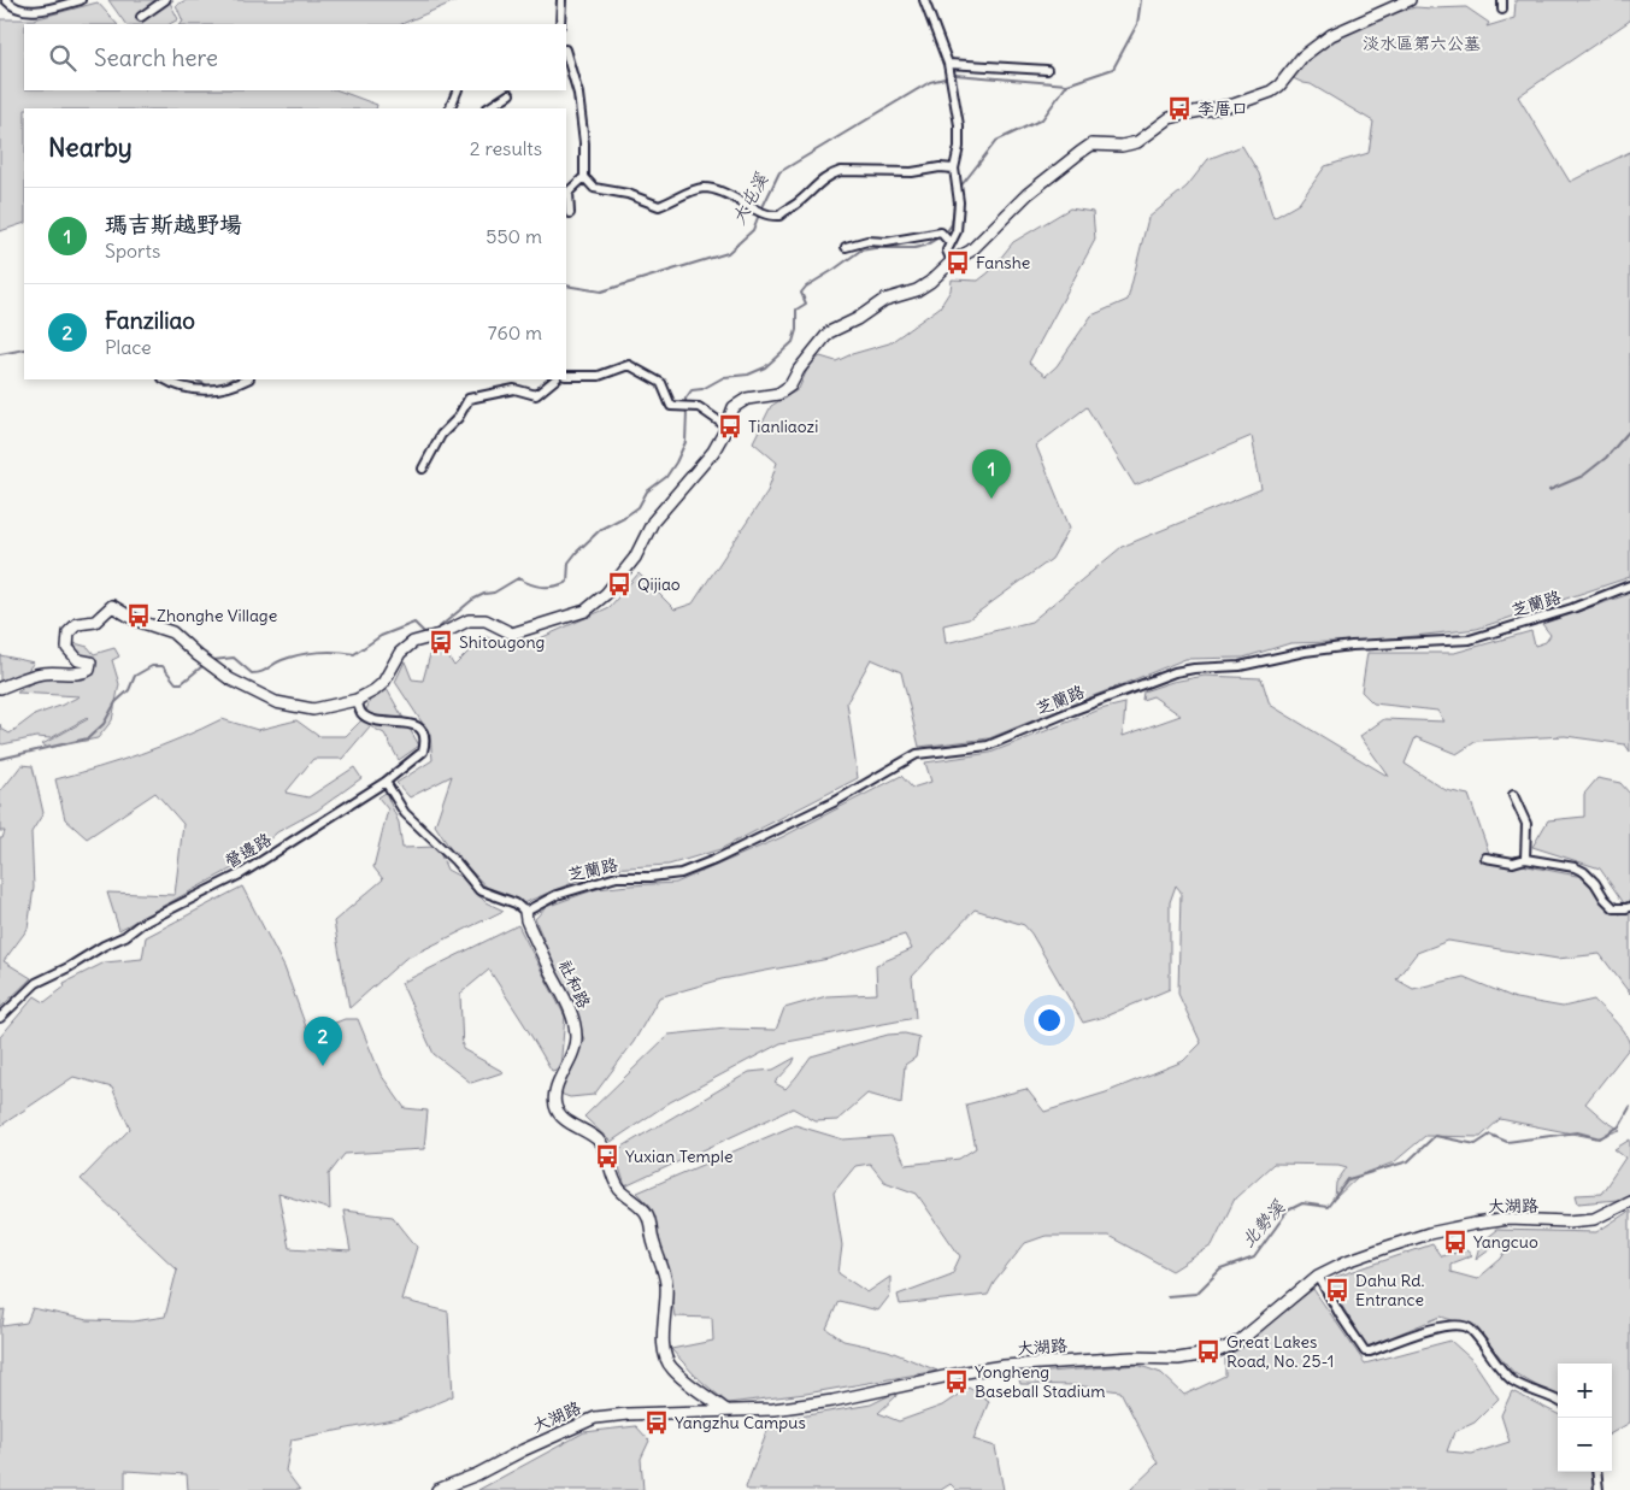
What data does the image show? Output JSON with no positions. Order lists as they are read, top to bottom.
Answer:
{
  "streets": {
    "street": [
      "芝蘭路",
      "營邊路",
      "社和路",
      "大湖路"
    ]
  },
  "crossings": [
    ["芝蘭路", "社和路"],
    ["社和路", "大湖路"]
  ],
  "water": ["大屯溪", "北勢溪"],
  "parks": ["淡水區第六公墓"],
  "places": {
    "bus stop": [
      "李厝口",
      "Fanshe",
      "Tianliaozi",
      "Qijiao",
      "Zhonghe Village",
      "Shitougong",
      "Yuxian Temple",
      "Yangcuo",
      "Dahu Rd. Entrance",
      "Great Lakes Road, No. 25-1",
      "Yongheng Baseball Stadium",
      "Yangzhu Campus"
    ]
  },
  "page": {
    "search": "Search here",
    "heading": ["Nearby", "2 results"],
    "list": [
      {
        "mark": "1",
        "name": "瑪吉斯越野場",
        "note": "Sports",
        "value": "550 m"
      },
      {
        "mark": "2",
        "name": "Fanziliao",
        "note": "Place",
        "value": "760 m"
      }
    ],
    "pins": ["1", "2"],
    "map_buttons": ["+", "−"]
  }
}
